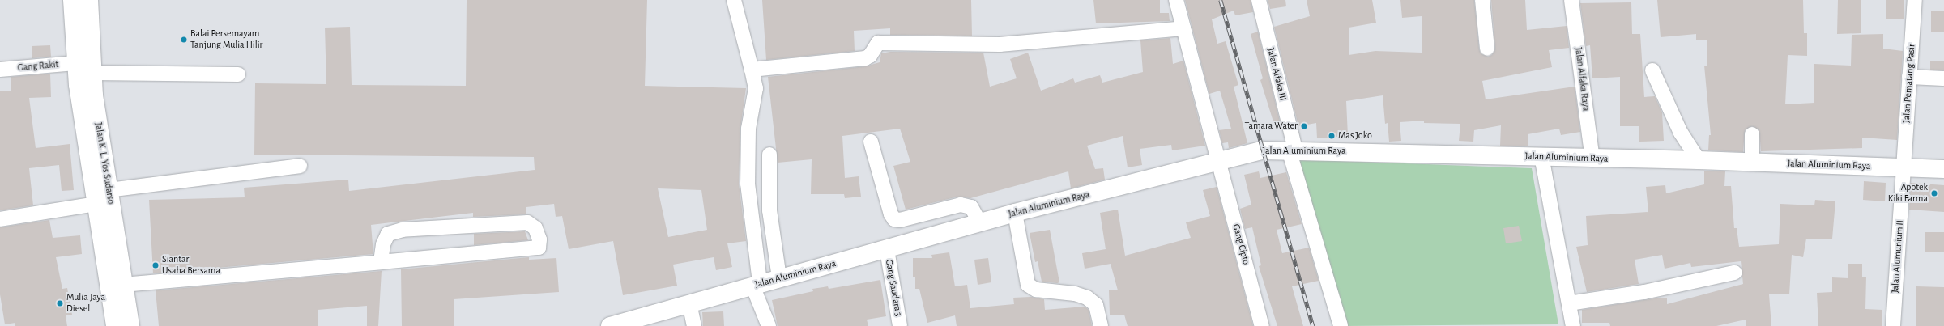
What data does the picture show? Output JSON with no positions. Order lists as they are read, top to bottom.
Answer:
{
  "streets": {
    "main road": ["Jalan Aluminium Raya", "Jalan K. L. Yos Sudarso"],
    "street": [
      "Gang Rakit",
      "Jalan Alfaka III",
      "Jalan Alfaka Raya",
      "Jalan Pematang Pasir",
      "Gang Cipto",
      "Jalan Alumunium II",
      "Gang Saudara 3"
    ]
  },
  "crossings": [
    ["Gang Rakit", "Jalan K. L. Yos Sudarso"],
    ["Jalan Alfaka III", "Jalan Aluminium Raya"],
    ["Jalan Alfaka Raya", "Jalan Aluminium Raya"],
    ["Jalan Pematang Pasir", "Jalan Aluminium Raya"],
    ["Jalan Pematang Pasir", "Jalan Alumunium II"],
    ["Jalan Aluminium Raya", "Gang Cipto"],
    ["Jalan Aluminium Raya", "Jalan Alumunium II"],
    ["Jalan Aluminium Raya", "Gang Saudara 3"]
  ],
  "places": [
    "Balai Persemayam Tanjung Mulia Hilir",
    "Tamara Water",
    "Mas Joko",
    "Apotek Kiki Farma",
    "Siantar Usaha Bersama",
    "Mulia Jaya Diesel"
  ]
}
